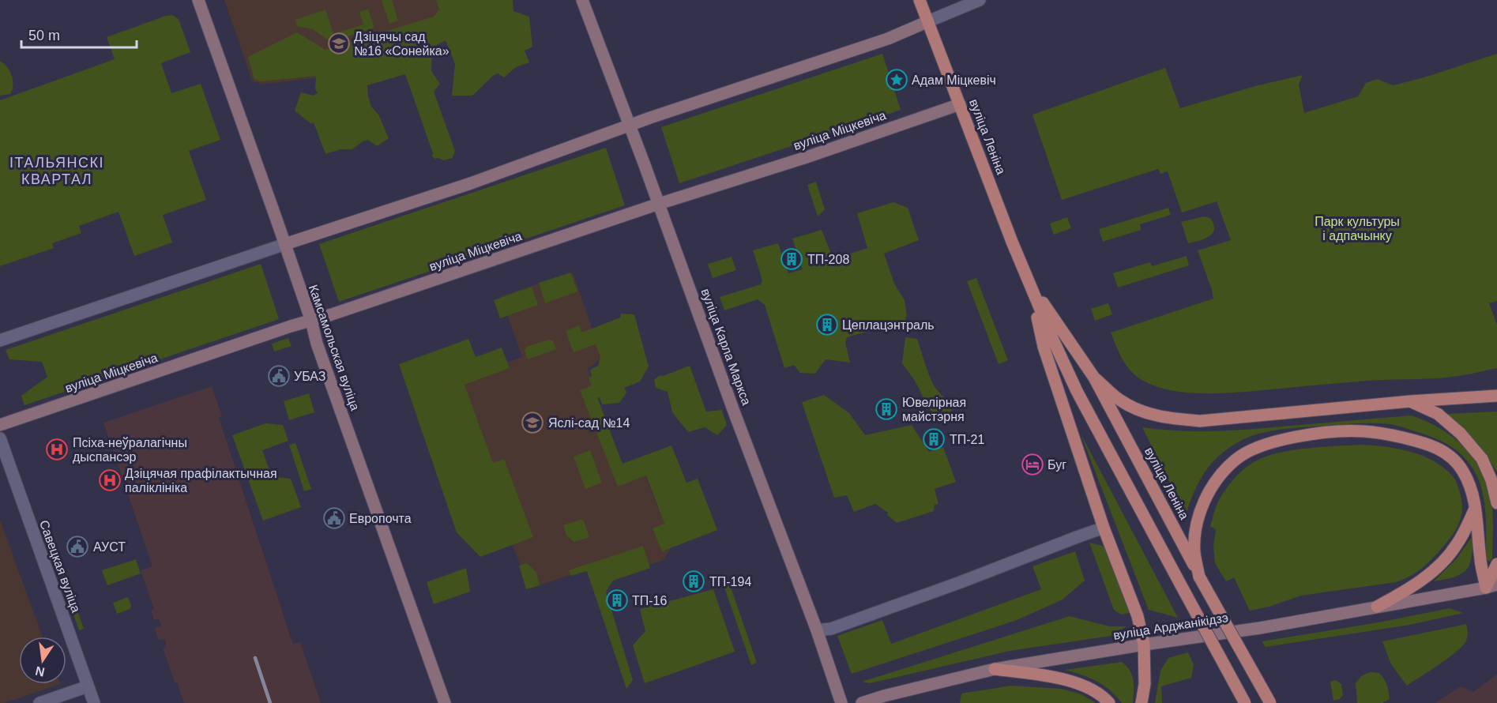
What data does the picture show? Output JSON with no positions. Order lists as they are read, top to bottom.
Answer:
{
  "streets": {
    "main road": [
      "вуліца Міцкевіча",
      "вуліца Леніна",
      "вуліца Карла Маркса",
      "Камсамольская вуліца",
      "вуліца Арджанікідзэ"
    ],
    "street": ["Савецкая вуліца"]
  },
  "crossings": [
    ["вуліца Міцкевіча", "вуліца Леніна"],
    ["вуліца Міцкевіча", "вуліца Карла Маркса"],
    ["вуліца Міцкевіча", "Камсамольская вуліца"]
  ],
  "districts": ["ІТАЛЬЯНСКІ КВАРТАЛ"],
  "parks": ["Парк культуры і адпачынку"],
  "places": {
    "school or university": ["Дзіцячы сад №16 «Сонейка»", "Яслі-сад №14"],
    "place": ["Адам Міцкевіч"],
    "building": [
      "ТП-208",
      "Цеплацэнтраль",
      "Ювелірная майстэрня",
      "ТП-21",
      "ТП-194",
      "ТП-16"
    ],
    "public building": ["УБАЗ", "Европочта", "АУСТ"],
    "hospital": ["Псіха-неўралагічны дыспансэр", "Дзіцячая прафілактычная паліклініка"],
    "hotel": ["Буг"]
  },
  "scale_bar": "50 m",
  "north": "bottom"
}
